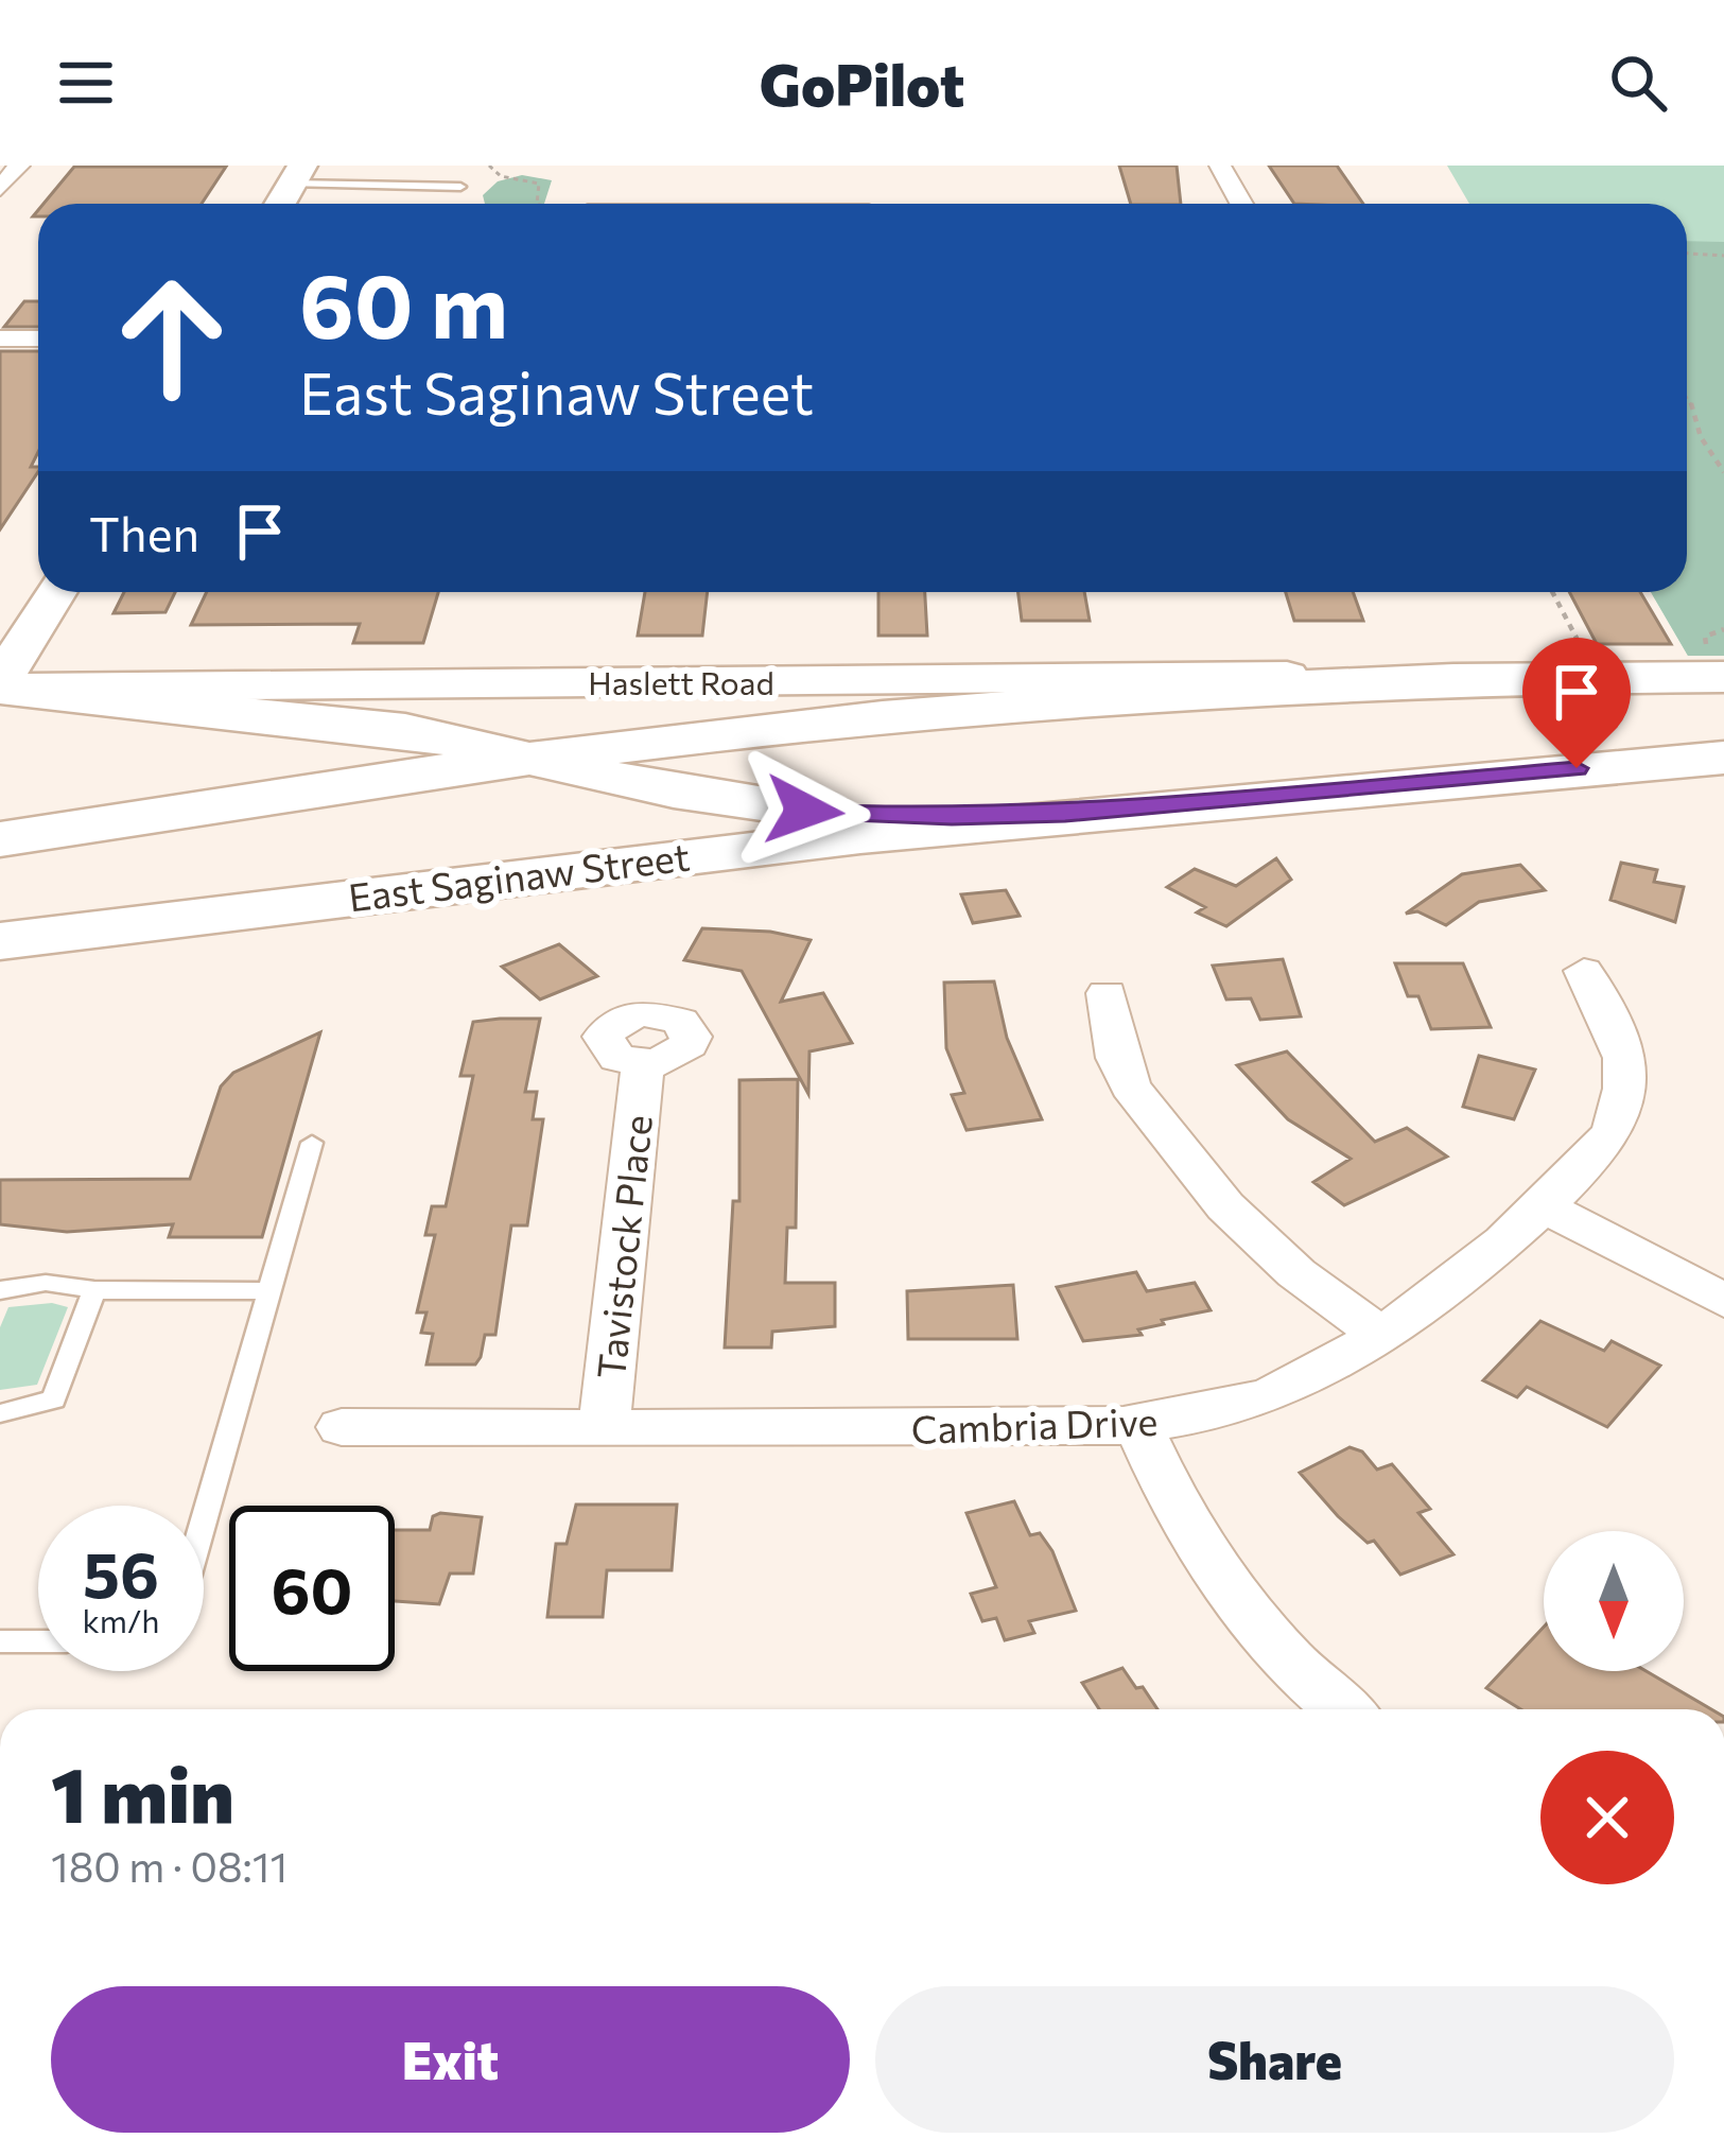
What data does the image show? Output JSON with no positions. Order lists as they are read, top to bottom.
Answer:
{
  "streets": {
    "main road": ["Haslett Road", "East Saginaw Street"],
    "street": ["Tavistock Place", "Cambria Drive"]
  },
  "crossings": [
    ["Tavistock Place", "Cambria Drive"]
  ],
  "north": "bottom",
  "page": {
    "header": "GoPilot",
    "turn": ["60 m", "East Saginaw Street"],
    "then": "Then",
    "speed": "56 km/h",
    "limit": "60",
    "heading": ["1 min", "180 m · 08:11"],
    "buttons": ["Exit", "Share"]
  }
}
